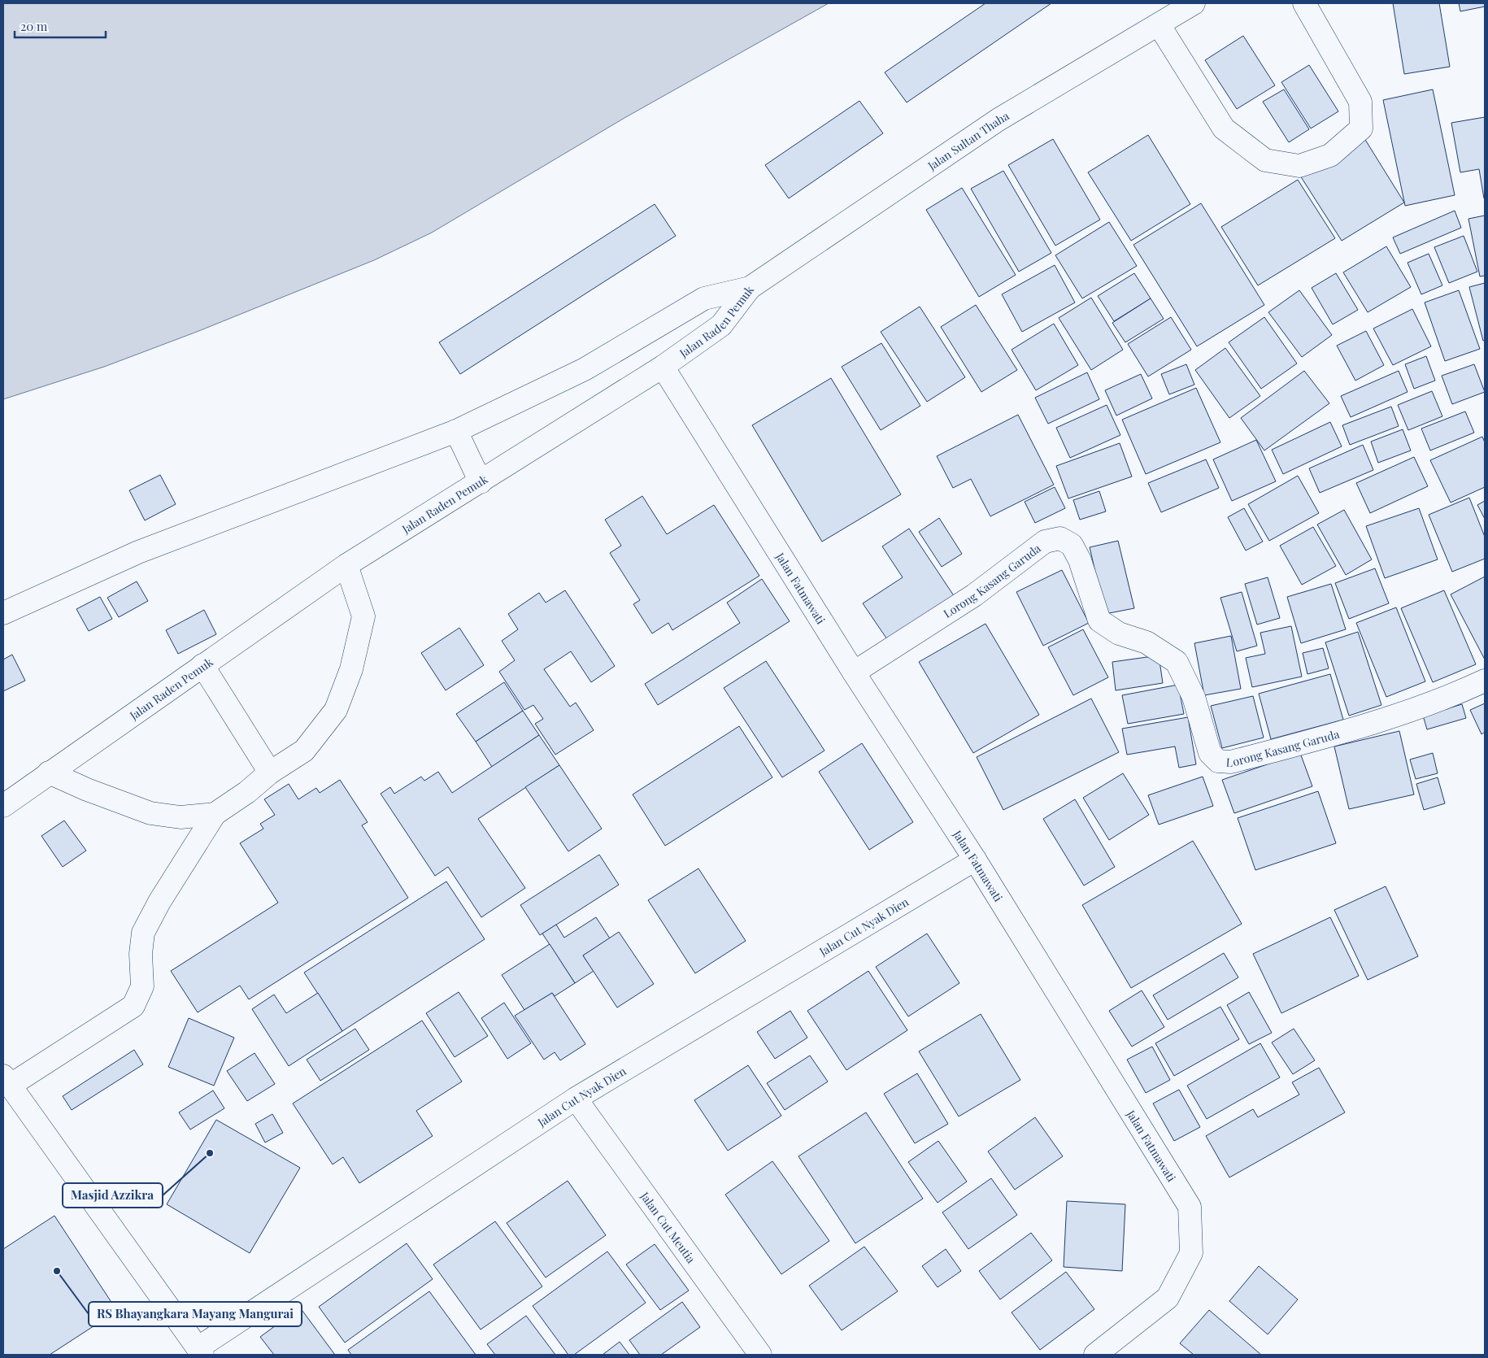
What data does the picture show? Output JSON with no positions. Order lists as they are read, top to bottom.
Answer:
{
  "streets": {
    "main road": [
      "Jalan Sultan Thaha",
      "Jalan Raden Pemuk",
      "Lorong Kasang Garuda",
      "Jalan Fatmawati",
      "Jalan Cut Nyak Dien",
      "Jalan Cut Meutia"
    ]
  },
  "crossings": [
    ["Jalan Sultan Thaha", "Jalan Raden Pemuk"],
    ["Jalan Raden Pemuk", "Jalan Fatmawati"],
    ["Lorong Kasang Garuda", "Jalan Fatmawati"],
    ["Jalan Fatmawati", "Jalan Cut Nyak Dien"],
    ["Jalan Cut Nyak Dien", "Jalan Cut Meutia"]
  ],
  "places": ["Masjid Azzikra", "RS Bhayangkara Mayang Mangurai"],
  "scale_bar": "20 m"
}
